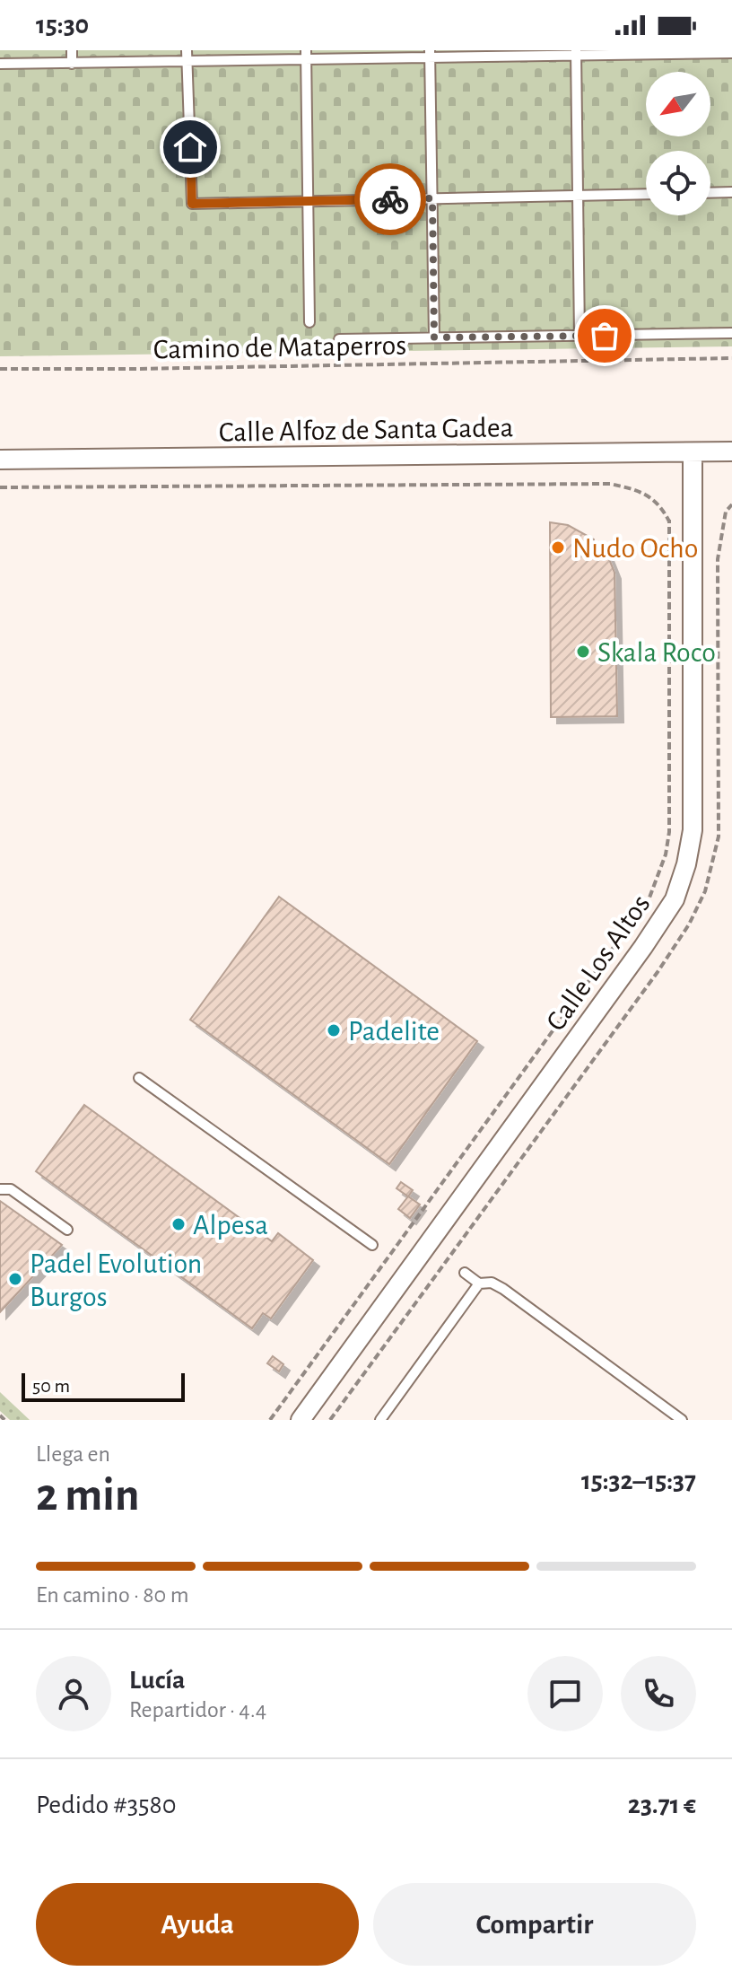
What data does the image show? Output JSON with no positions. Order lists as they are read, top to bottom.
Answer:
{
  "streets": {
    "street": ["Calle Alfoz de Santa Gadea", "Calle Los Altos"],
    "path": ["Camino de Mataperros"]
  },
  "crossings": [
    ["Calle Alfoz de Santa Gadea", "Calle Los Altos"]
  ],
  "places": [
    "Nudo Ocho",
    "Skala Roco",
    "Padelite",
    "Alpesa",
    "Padel Evolution Burgos"
  ],
  "scale_bar": "50 m",
  "north": "bottom left",
  "page": {
    "status": "15:30",
    "scale": "50 m",
    "heading": ["2 min", "Llega en", "15:32–15:37"],
    "panel": [
      "Lucía",
      "Repartidor · 4.4",
      "Pedido #3580",
      "23.71 €"
    ],
    "bar": "En camino · 80 m",
    "buttons": ["Ayuda", "Compartir"]
  }
}
